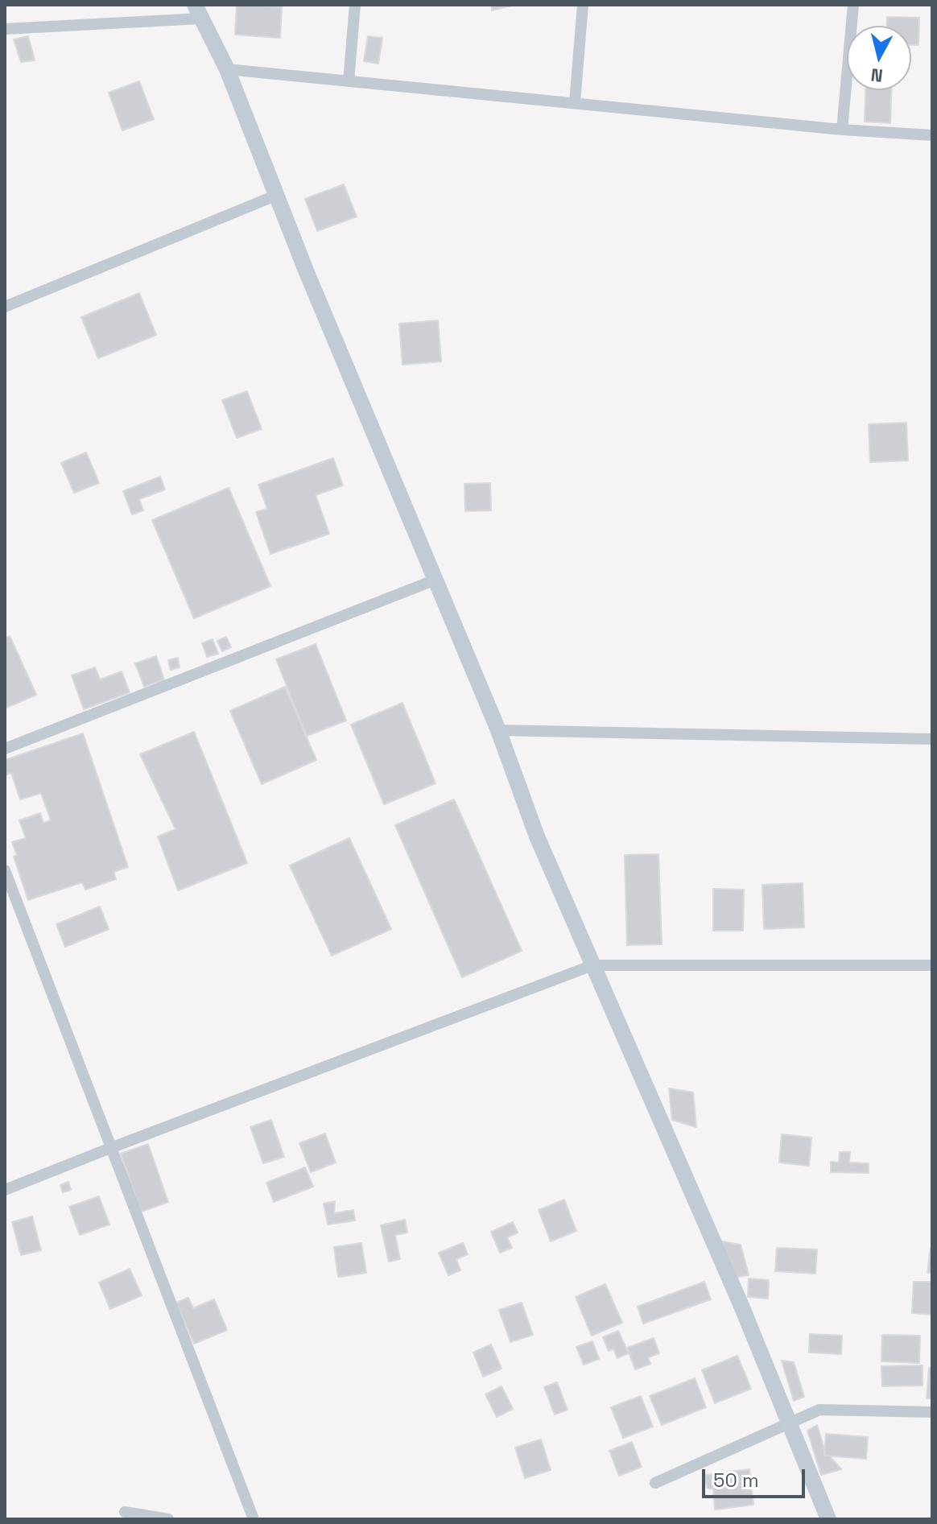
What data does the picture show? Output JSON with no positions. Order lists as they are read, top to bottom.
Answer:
{
  "scale_bar": "50 m",
  "north": "bottom"
}
